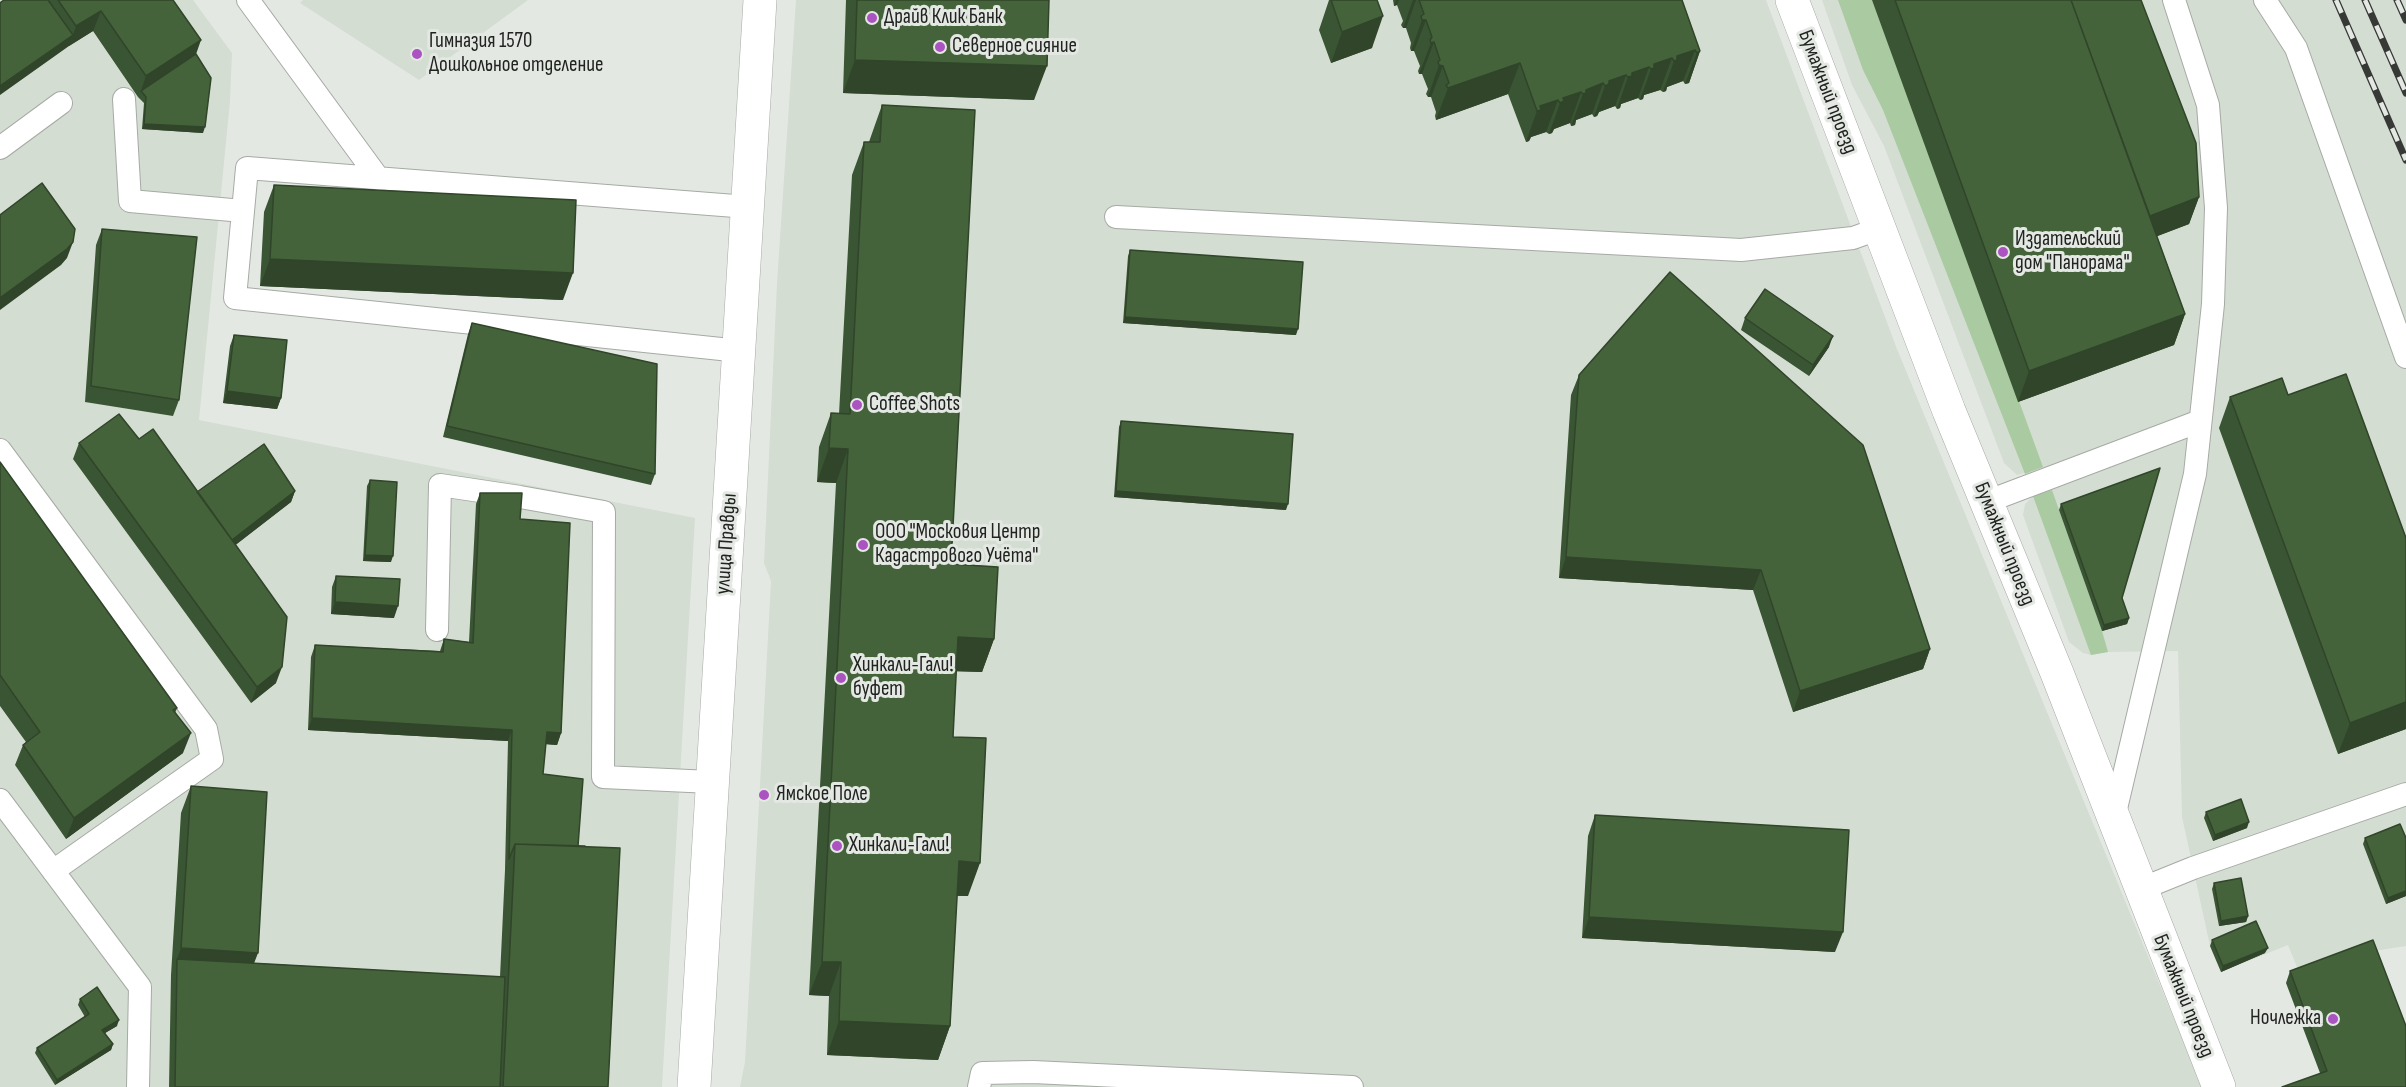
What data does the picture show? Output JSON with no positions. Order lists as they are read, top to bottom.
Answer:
{
  "streets": {
    "street": ["Бумажный проезд", "улица Правды"]
  },
  "places": [
    "Драйв Клик Банк",
    "Северное сияние",
    "Гимназия 1570 Дошкольное отделение",
    "Издательский дом \"Панорама\"",
    "Coffee Shots",
    "ООО \"Московия Центр Кадастрового Учёта\"",
    "Хинкали-Гали! буфет",
    "Ямское Поле",
    "Хинкали-Гали!",
    "Ночлежка"
  ]
}
